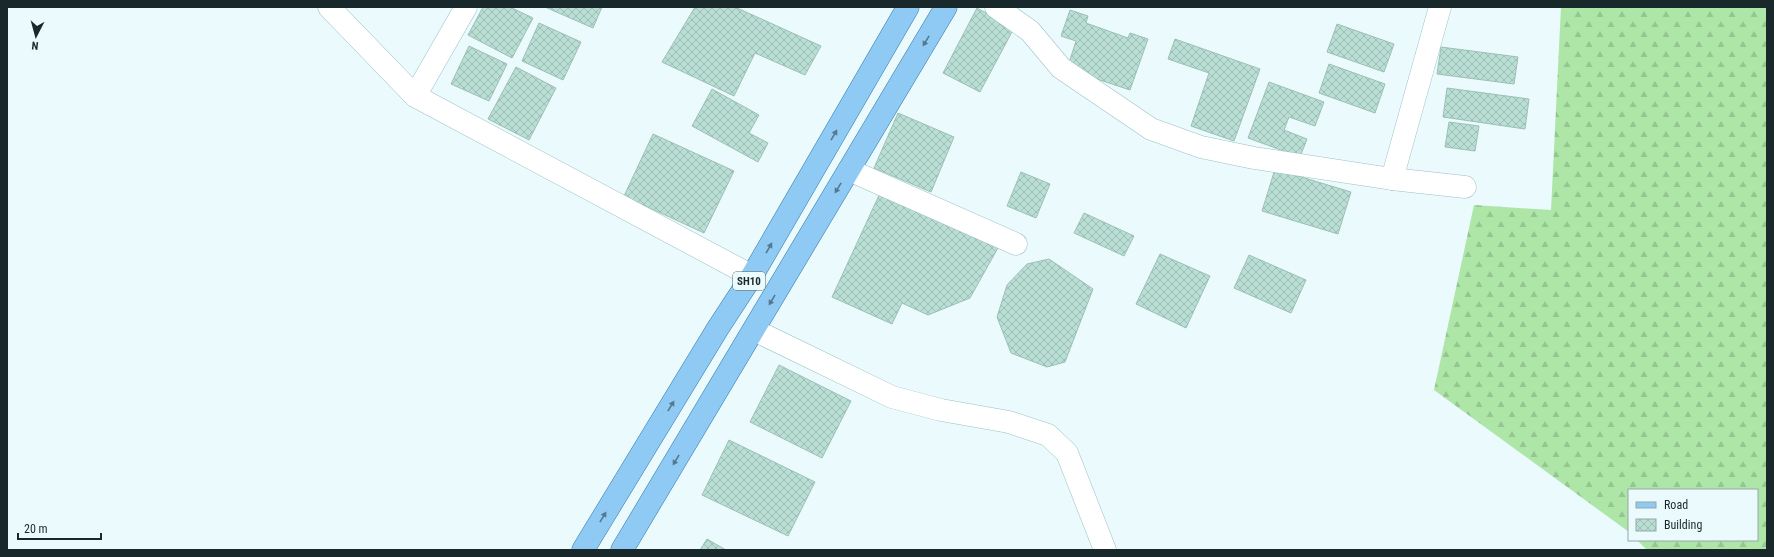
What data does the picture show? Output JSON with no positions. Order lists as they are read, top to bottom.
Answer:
{
  "streets": {
    "main road": ["SH10"]
  },
  "legend": ["Road", "Building"],
  "scale_bar": "20 m",
  "north": "bottom"
}
